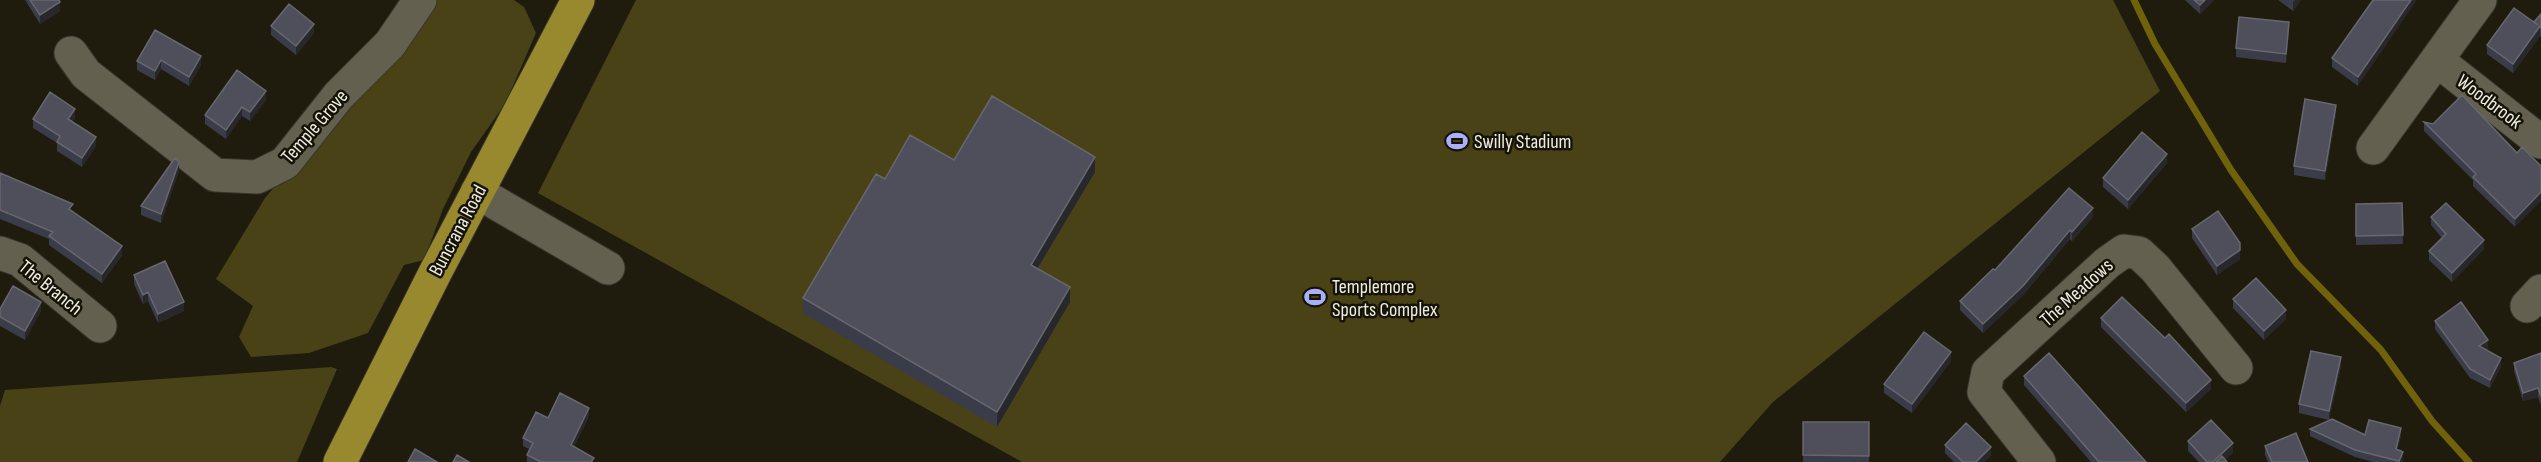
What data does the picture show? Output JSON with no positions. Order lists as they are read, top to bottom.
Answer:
{
  "streets": {
    "highway": ["Buncrana Road"],
    "street": [
      "Woodbrook",
      "Temple Grove",
      "The Branch",
      "The Meadows"
    ]
  },
  "places": {
    "sports": ["Swilly Stadium", "Templemore Sports Complex"]
  }
}
